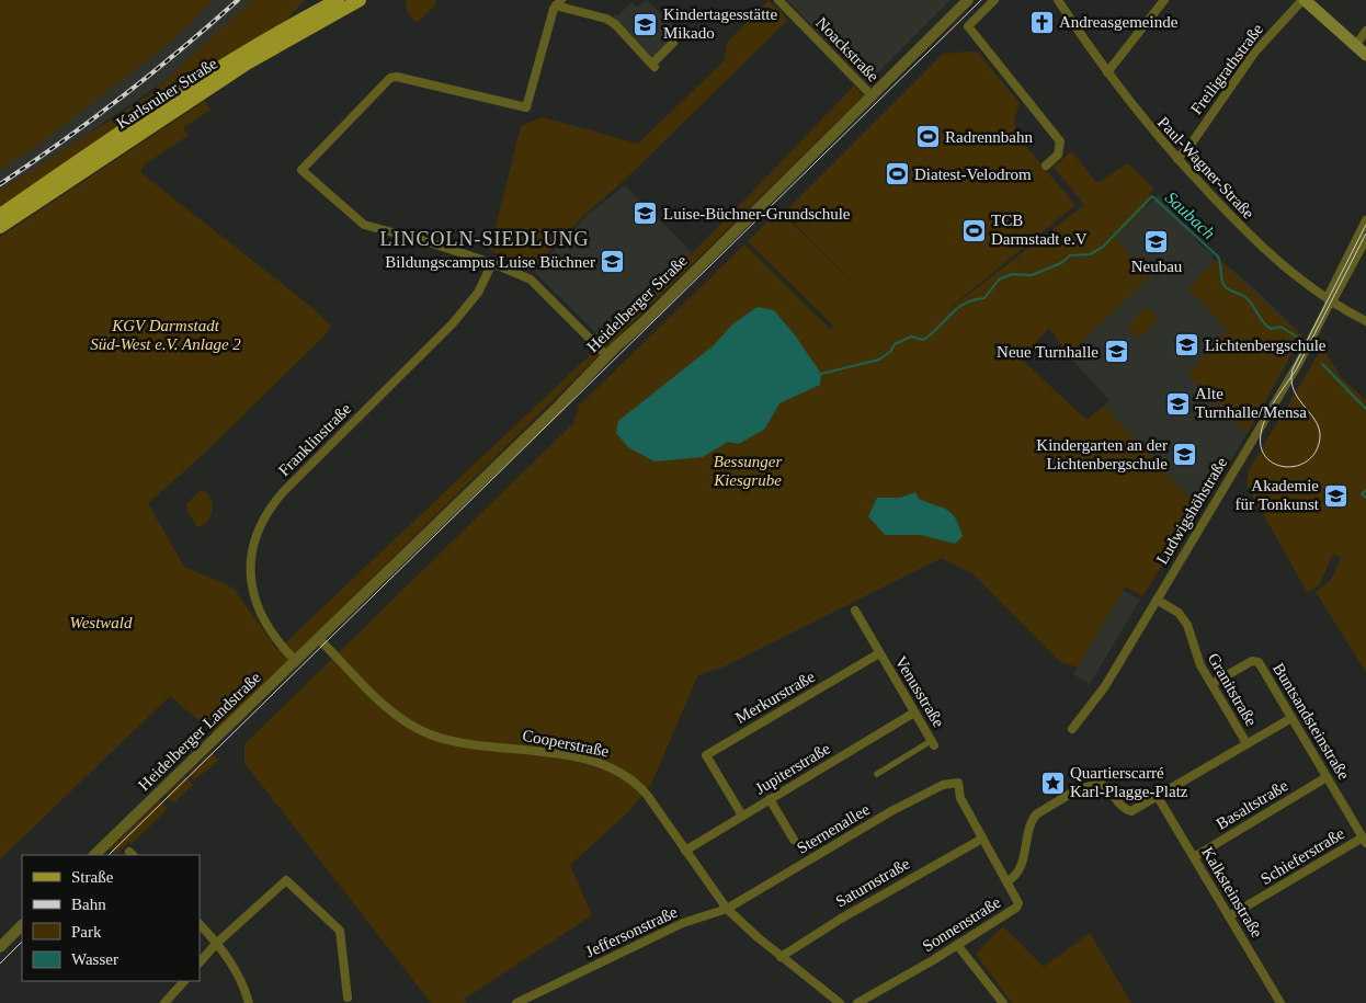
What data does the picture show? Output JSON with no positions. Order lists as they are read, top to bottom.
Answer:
{
  "streets": {
    "main road": ["Karlsruher Straße"],
    "street": [
      "Noackstraße",
      "Freiligrathstraße",
      "Paul-Wagner-Straße",
      "Heidelberger Straße",
      "Franklinstraße",
      "Ludwigshöhstraße",
      "Granitstraße",
      "Venusstraße",
      "Merkurstraße",
      "Buntsandsteinstraße",
      "Heidelberger Landstraße",
      "Cooperstraße",
      "Jupiterstraße",
      "Basaltstraße",
      "Sternenallee",
      "Schieferstraße",
      "Saturnstraße",
      "Kalksteinstraße",
      "Sonnenstraße",
      "Jeffersonstraße"
    ]
  },
  "crossings": [
    ["Noackstraße", "Heidelberger Straße"],
    ["Freiligrathstraße", "Paul-Wagner-Straße"],
    ["Paul-Wagner-Straße", "Ludwigshöhstraße"],
    ["Heidelberger Straße", "Heidelberger Landstraße"],
    ["Franklinstraße", "Heidelberger Landstraße"],
    ["Ludwigshöhstraße", "Granitstraße"],
    ["Granitstraße", "Buntsandsteinstraße"],
    ["Venusstraße", "Merkurstraße"],
    ["Venusstraße", "Jupiterstraße"],
    ["Merkurstraße", "Jupiterstraße"],
    ["Buntsandsteinstraße", "Basaltstraße"],
    ["Buntsandsteinstraße", "Schieferstraße"],
    ["Heidelberger Landstraße", "Cooperstraße"],
    ["Cooperstraße", "Jupiterstraße"],
    ["Cooperstraße", "Sternenallee"],
    ["Cooperstraße", "Saturnstraße"],
    ["Cooperstraße", "Jeffersonstraße"],
    ["Basaltstraße", "Kalksteinstraße"],
    ["Sternenallee", "Sonnenstraße"],
    ["Sternenallee", "Jeffersonstraße"],
    ["Schieferstraße", "Kalksteinstraße"],
    ["Saturnstraße", "Sonnenstraße"]
  ],
  "districts": ["LINCOLN-SIEDLUNG"],
  "water": ["Saubach"],
  "parks": ["KGV Darmstadt Süd-West e.V. Anlage 2", "Bessunger Kiesgrube", "Westwald"],
  "places": {
    "church": ["Andreasgemeinde"],
    "school or university": [
      "Kindertagesstätte Mikado",
      "Luise-Büchner-Grundschule",
      "Neubau",
      "Bildungscampus Luise Büchner",
      "Lichtenbergschule",
      "Neue Turnhalle",
      "Alte Turnhalle/Mensa",
      "Kindergarten an der Lichtenbergschule",
      "Akademie für Tonkunst"
    ],
    "sports": ["Radrennbahn", "Diatest-Velodrom", "TCB Darmstadt e.V"],
    "place": ["Quartierscarré Karl-Plagge-Platz"]
  },
  "legend": [
    "Straße",
    "Bahn",
    "Park",
    "Wasser"
  ]
}
